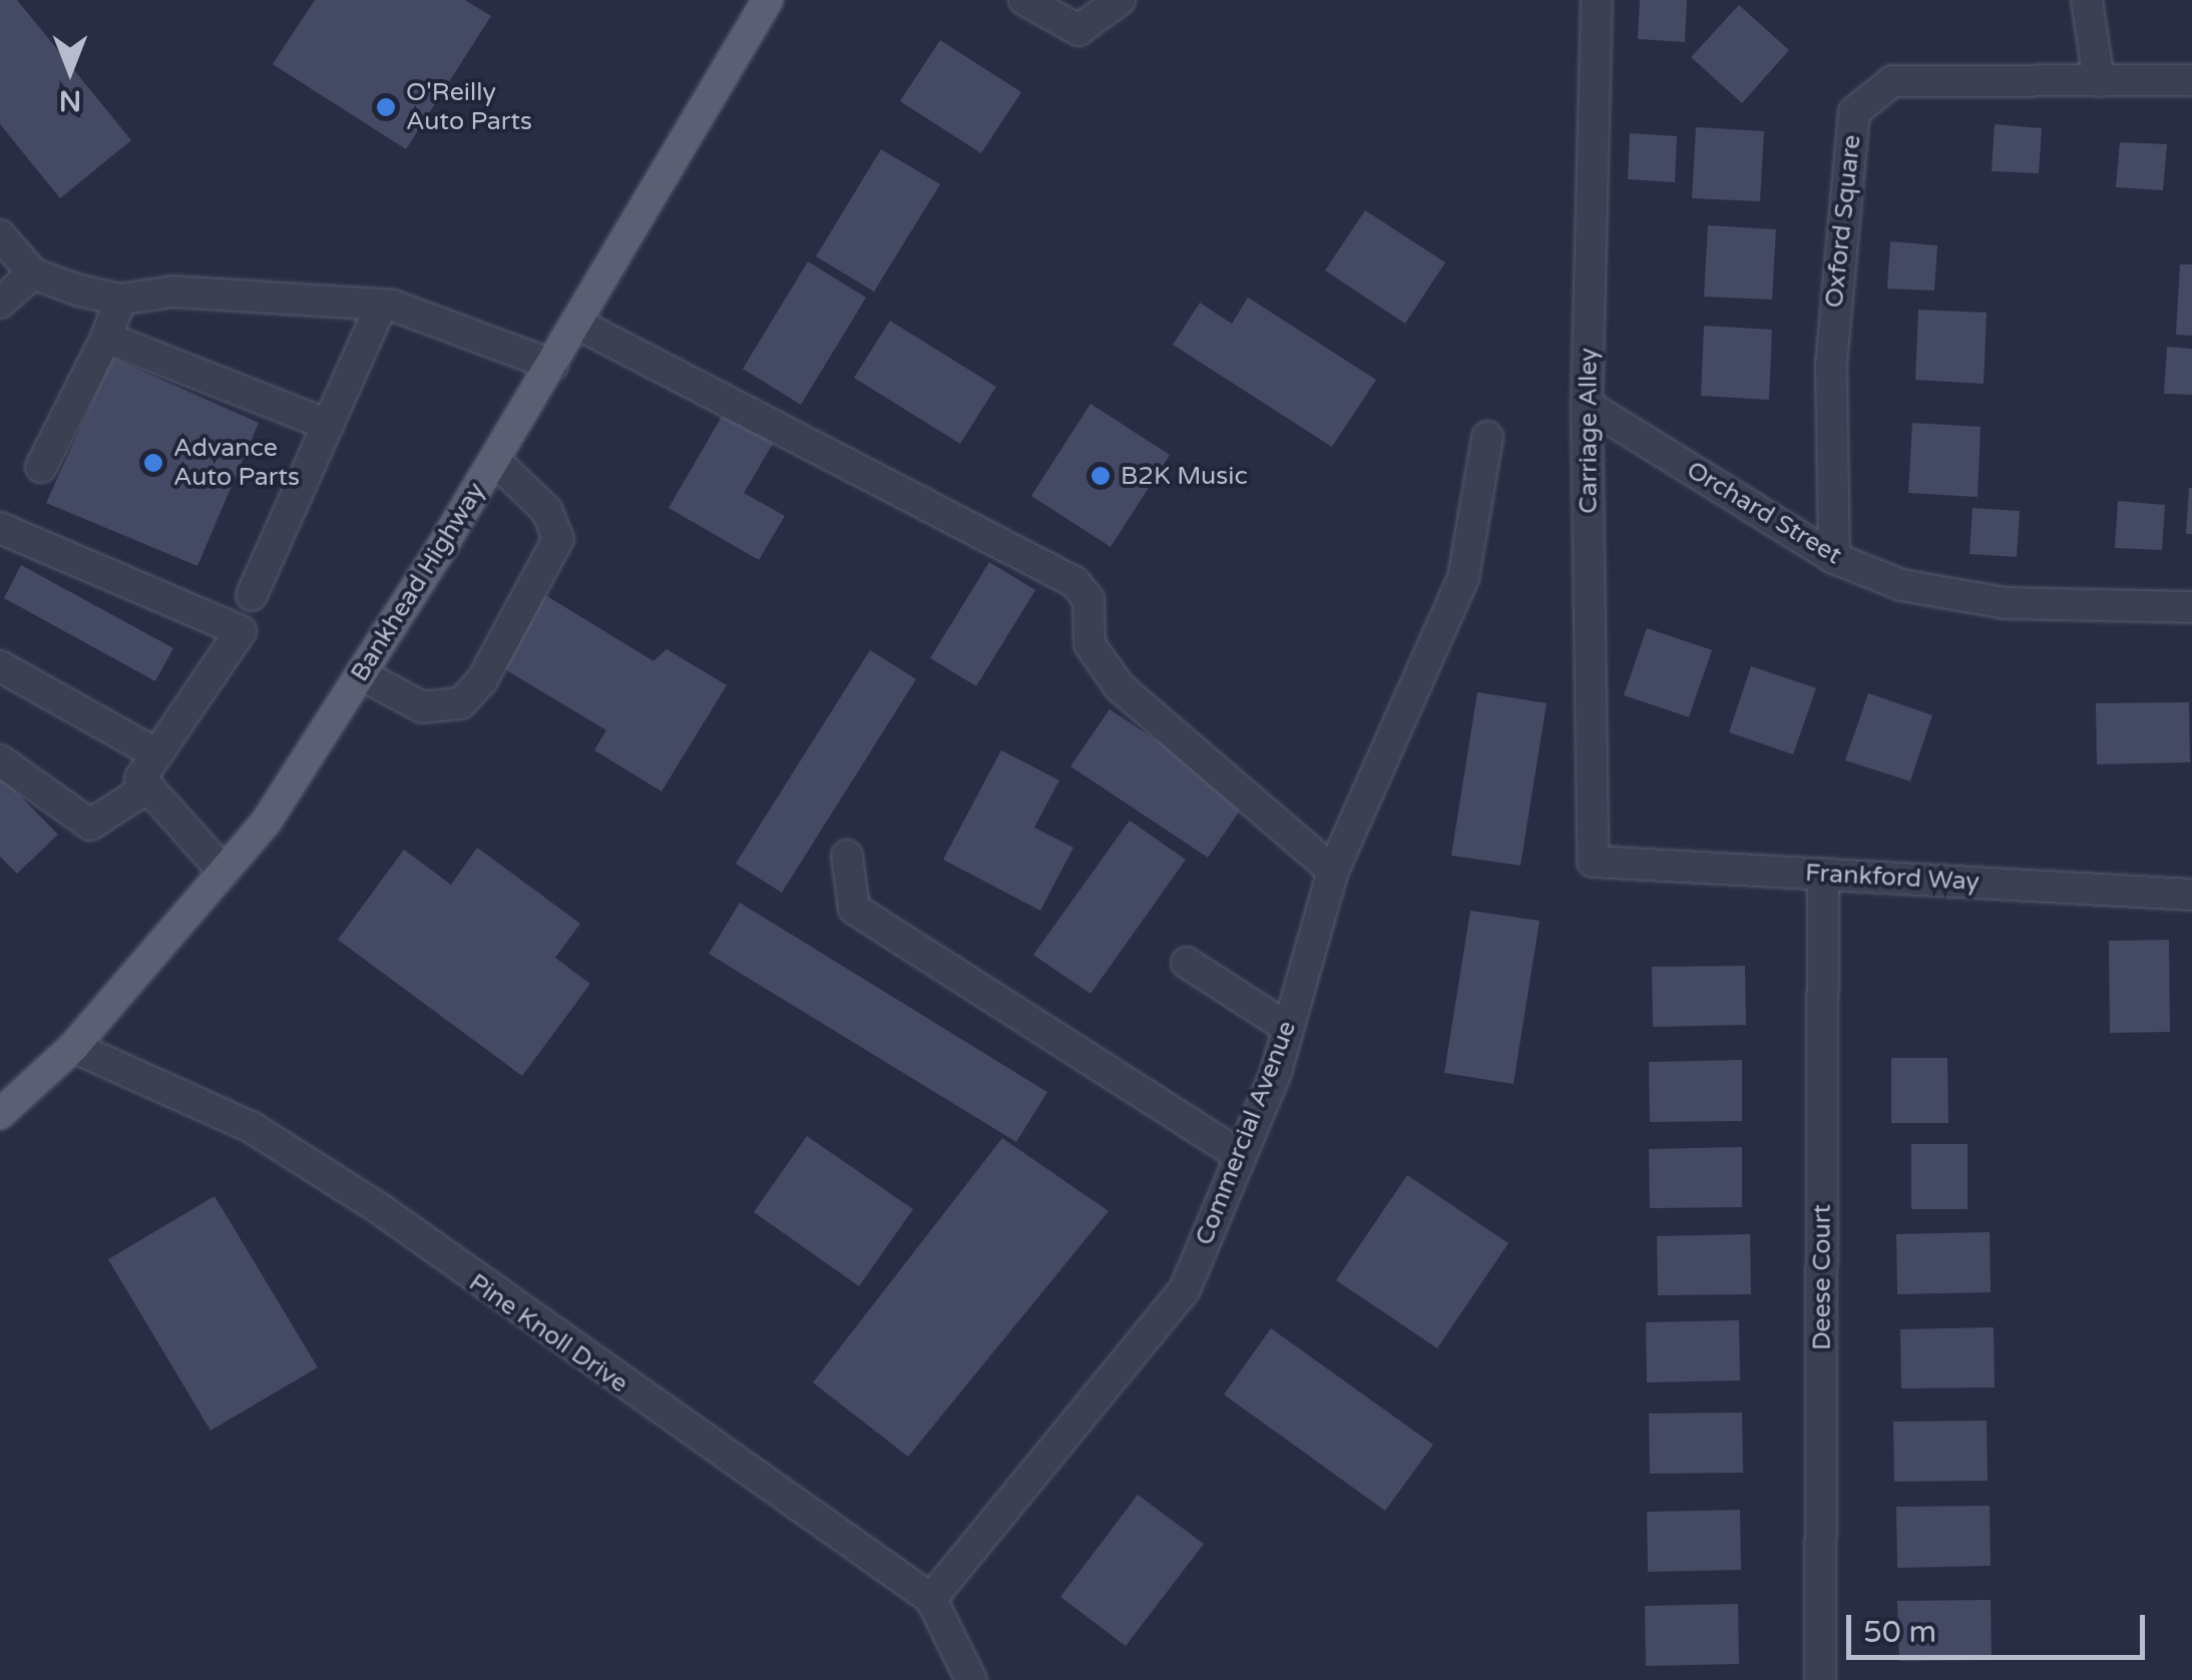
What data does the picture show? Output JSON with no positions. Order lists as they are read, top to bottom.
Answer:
{
  "streets": {
    "main road": ["Bankhead Highway"],
    "street": [
      "Oxford Square",
      "Carriage Alley",
      "Orchard Street",
      "Frankford Way",
      "Commercial Avenue",
      "Deese Court",
      "Pine Knoll Drive"
    ]
  },
  "crossings": [
    ["Oxford Square", "Orchard Street"],
    ["Carriage Alley", "Orchard Street"],
    ["Carriage Alley", "Frankford Way"],
    ["Bankhead Highway", "Pine Knoll Drive"],
    ["Frankford Way", "Deese Court"],
    ["Commercial Avenue", "Pine Knoll Drive"]
  ],
  "places": ["O'Reilly Auto Parts", "Advance Auto Parts", "B2K Music"],
  "scale_bar": "50 m",
  "north": "bottom"
}
